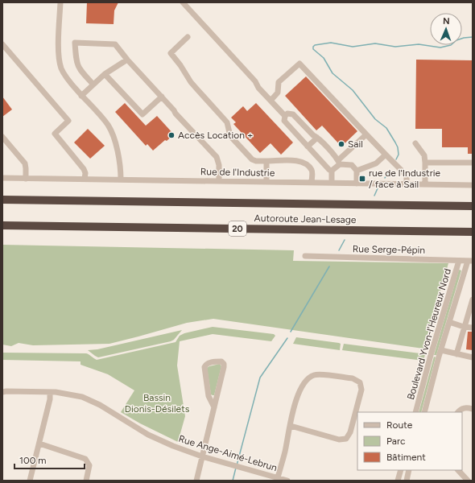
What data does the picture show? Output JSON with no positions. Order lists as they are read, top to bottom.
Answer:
{
  "streets": {
    "highway": ["Autoroute Jean-Lesage", "20"],
    "street": [
      "Rue de l'Industrie",
      "Rue Serge-Pépin",
      "Boulevard Yvon-l'Heureux Nord",
      "Rue Ange-Aimé-Lebrun"
    ]
  },
  "crossings": [
    ["Rue Serge-Pépin", "Boulevard Yvon-l'Heureux Nord"]
  ],
  "parks": ["Bassin Dionis-Désilets"],
  "places": {
    "other": ["Accès Location +", "Sail"],
    "transit": ["rue de l'Industrie / face à Sail"]
  },
  "legend": ["Route", "Parc", "Bâtiment"],
  "scale_bar": "100 m",
  "north": "top"
}
